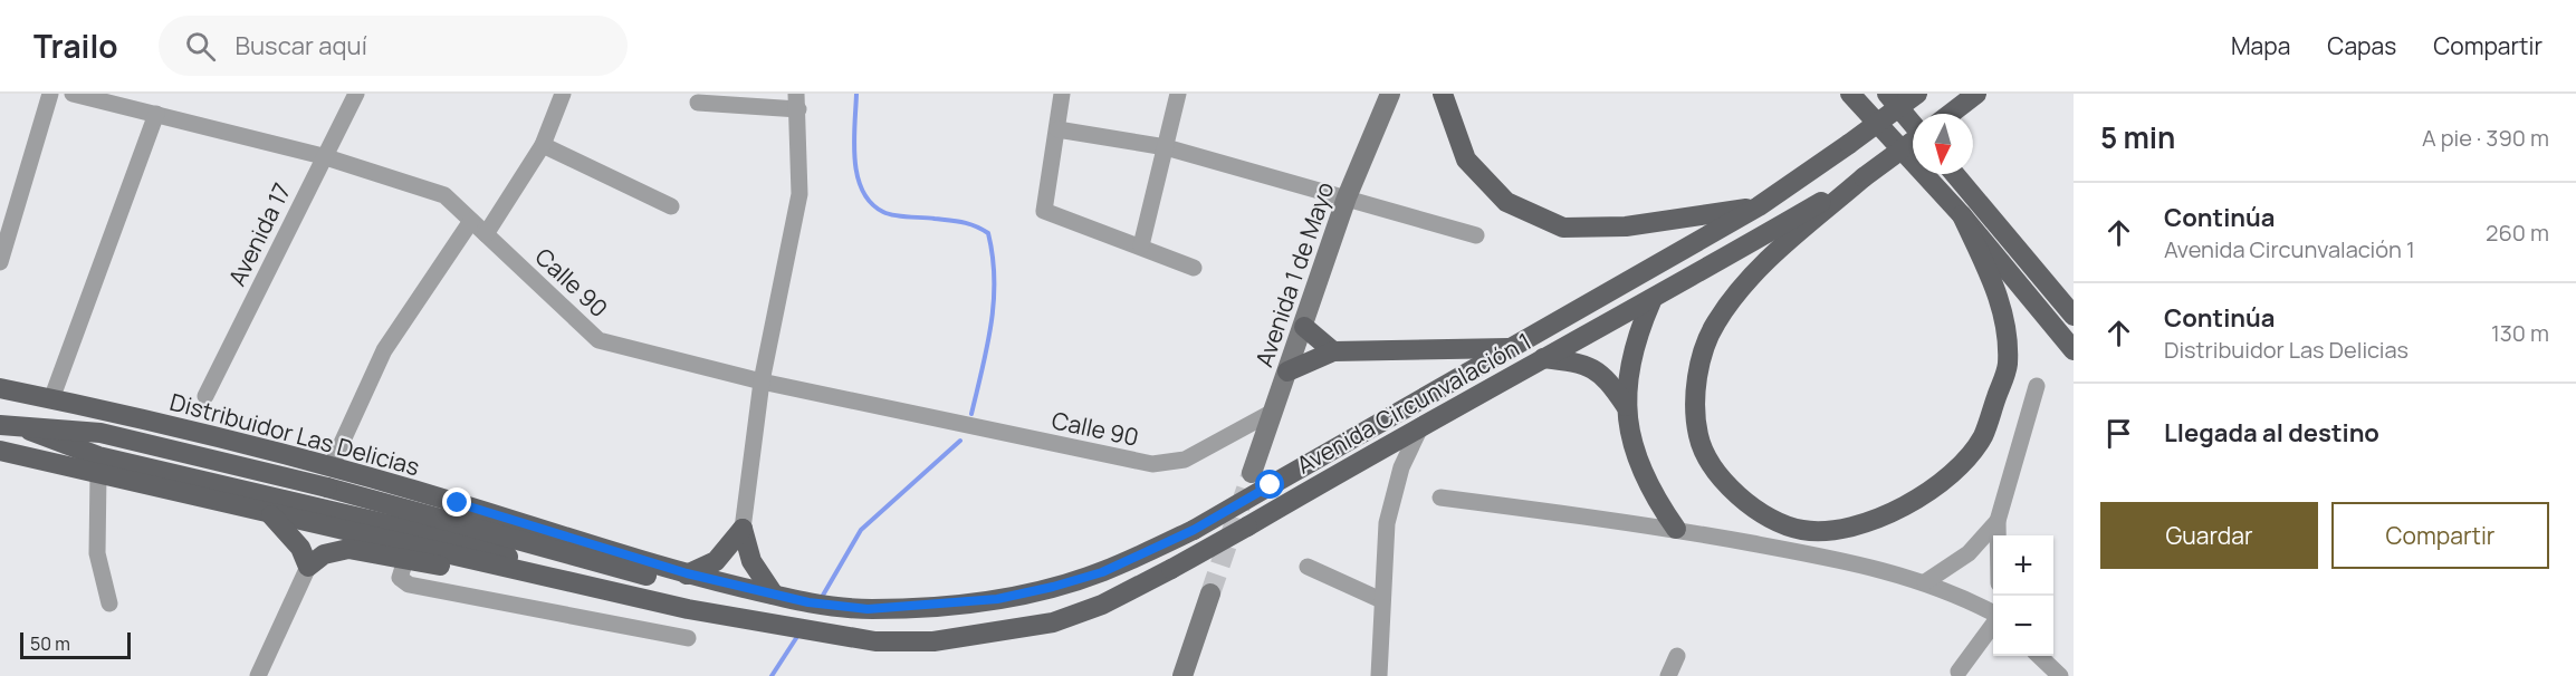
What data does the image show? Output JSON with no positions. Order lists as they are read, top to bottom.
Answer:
{
  "streets": {
    "main road": ["Avenida Circunvalación 1", "Distribuidor Las Delicias"],
    "street": ["Avenida 17", "Avenida 1 de Mayo", "Calle 90"]
  },
  "crossings": [
    ["Avenida 17", "Calle 90"],
    ["Avenida 1 de Mayo", "Calle 90"],
    ["Avenida Circunvalación 1", "Distribuidor Las Delicias"]
  ],
  "scale_bar": "50 m",
  "north": "bottom",
  "page": {
    "header": "Trailo",
    "search": "Buscar aquí",
    "nav": ["Mapa", "Capas", "Compartir"],
    "heading": ["5 min", "A pie · 390 m"],
    "list": [
      ["Continúa", "Avenida Circunvalación 1", "260 m"],
      ["Continúa", "Distribuidor Las Delicias", "130 m"],
      "Llegada al destino"
    ],
    "buttons": ["Guardar", "Compartir"],
    "map_buttons": ["+", "−"],
    "scale": "50 m"
  }
}
